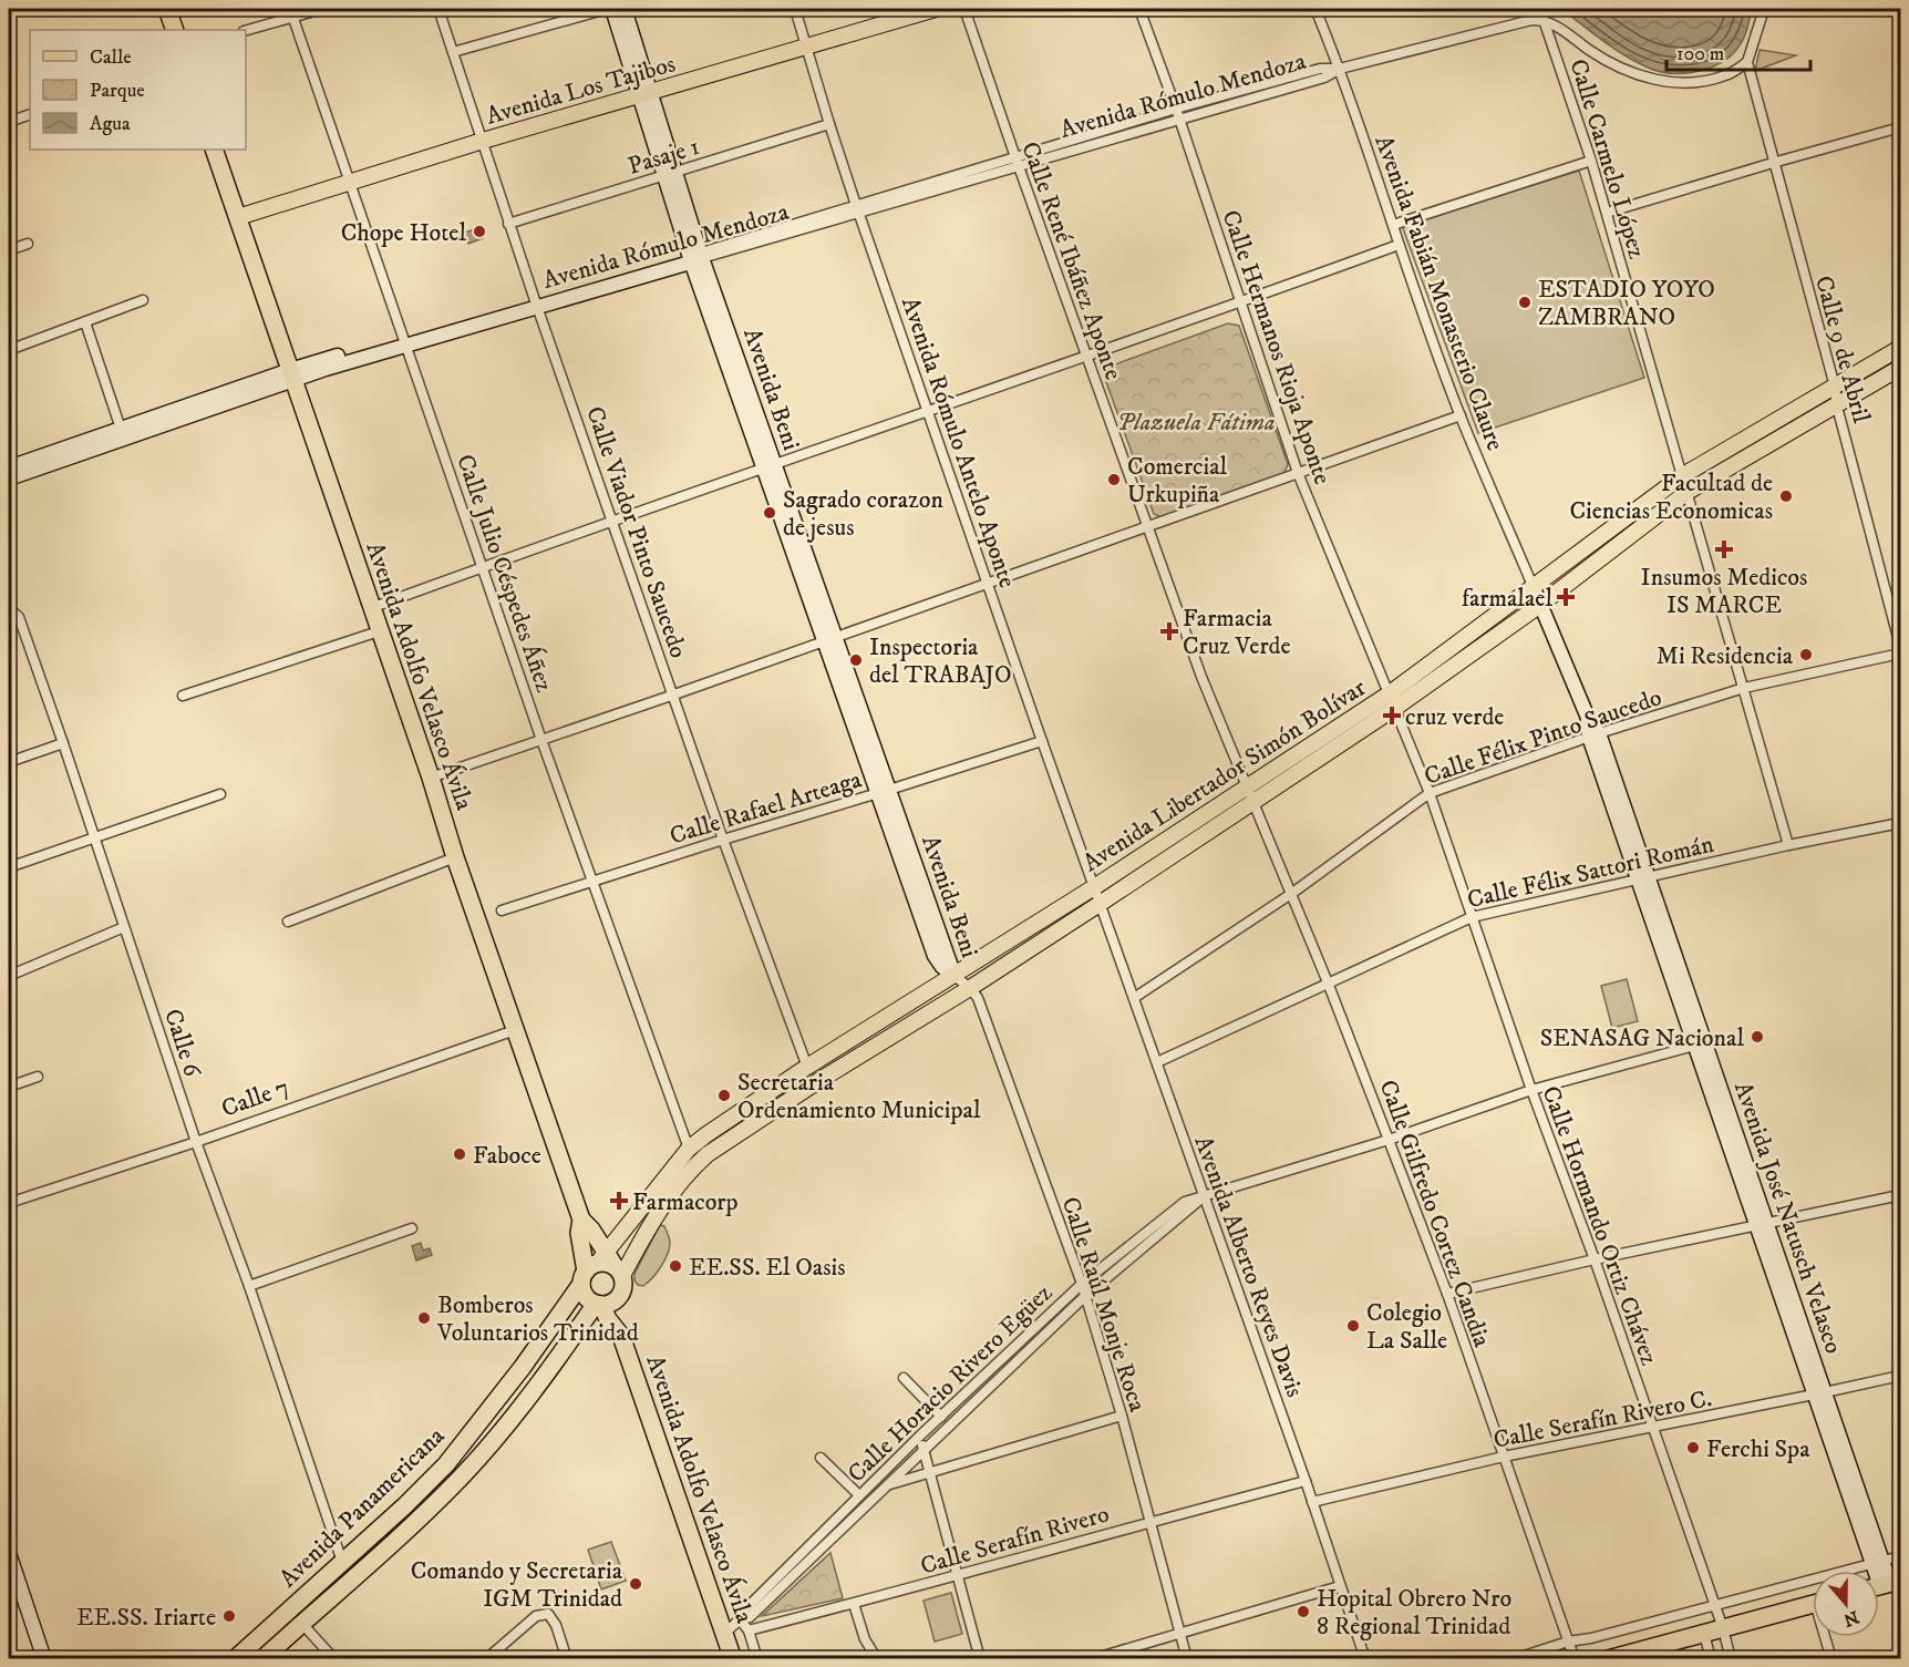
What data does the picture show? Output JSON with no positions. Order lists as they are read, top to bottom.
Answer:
{
  "streets": {
    "highway": ["Avenida Adolfo Velasco Ávila", "Avenida Panamericana"],
    "main road": [
      "Avenida Los Tajibos",
      "Avenida Rómulo Mendoza",
      "Avenida Beni",
      "Avenida Libertador Simón Bolívar",
      "Avenida José Natusch Velasco"
    ],
    "street": [
      "Pasaje 1",
      "Calle Carmelo López",
      "Calle René Ibáñez Aponte",
      "Avenida Fabián Monasterio Claure",
      "Calle Hermanos Rioja Aponte",
      "Calle 9 de Abril",
      "Avenida Rómulo Antelo Aponte",
      "Calle Viador Pinto Saucedo",
      "Calle Julio Céspedes Áñez",
      "Calle Félix Pinto Saucedo",
      "Calle Rafael Arteaga",
      "Calle Félix Sattori Román",
      "Calle 6",
      "Calle 7",
      "Calle Gilfredo Cortez Candia",
      "Calle Hormando Ortiz Chávez",
      "Avenida Alberto Reyes Davis",
      "Calle Raúl Monje Roca",
      "Calle Horacio Rivero Egüez",
      "Calle Serafín Rivero C.",
      "Calle Serafín Rivero"
    ]
  },
  "crossings": [
    ["Avenida Los Tajibos", "Avenida Beni"],
    ["Avenida Los Tajibos", "Avenida Rómulo Antelo Aponte"],
    ["Avenida Los Tajibos", "Calle Viador Pinto Saucedo"],
    ["Avenida Los Tajibos", "Calle Julio Céspedes Áñez"],
    ["Avenida Los Tajibos", "Avenida Adolfo Velasco Ávila"],
    ["Avenida Rómulo Mendoza", "Calle Carmelo López"],
    ["Avenida Rómulo Mendoza", "Calle René Ibáñez Aponte"],
    ["Avenida Rómulo Mendoza", "Avenida Fabián Monasterio Claure"],
    ["Avenida Rómulo Mendoza", "Calle Hermanos Rioja Aponte"],
    ["Avenida Rómulo Mendoza", "Avenida Beni"],
    ["Avenida Rómulo Mendoza", "Avenida Rómulo Antelo Aponte"],
    ["Avenida Rómulo Mendoza", "Calle Viador Pinto Saucedo"],
    ["Avenida Rómulo Mendoza", "Calle Julio Céspedes Áñez"],
    ["Avenida Rómulo Mendoza", "Avenida Adolfo Velasco Ávila"],
    ["Pasaje 1", "Avenida Beni"],
    ["Pasaje 1", "Avenida Rómulo Antelo Aponte"],
    ["Pasaje 1", "Calle Viador Pinto Saucedo"],
    ["Calle Carmelo López", "Calle Félix Pinto Saucedo"],
    ["Calle Carmelo López", "Avenida Libertador Simón Bolívar"],
    ["Calle Carmelo López", "Calle Félix Sattori Román"],
    ["Calle René Ibáñez Aponte", "Avenida Libertador Simón Bolívar"],
    ["Calle René Ibáñez Aponte", "Calle Gilfredo Cortez Candia"],
    ["Avenida Fabián Monasterio Claure", "Avenida Libertador Simón Bolívar"],
    ["Avenida Fabián Monasterio Claure", "Avenida José Natusch Velasco"],
    ["Calle Hermanos Rioja Aponte", "Avenida Libertador Simón Bolívar"],
    ["Calle Hermanos Rioja Aponte", "Calle Hormando Ortiz Chávez"],
    ["Calle 9 de Abril", "Avenida Libertador Simón Bolívar"],
    ["Avenida Beni", "Avenida Libertador Simón Bolívar"],
    ["Avenida Beni", "Calle Rafael Arteaga"],
    ["Avenida Beni", "Calle Raúl Monje Roca"],
    ["Avenida Rómulo Antelo Aponte", "Avenida Libertador Simón Bolívar"],
    ["Avenida Rómulo Antelo Aponte", "Calle Rafael Arteaga"],
    ["Avenida Rómulo Antelo Aponte", "Avenida Alberto Reyes Davis"],
    ["Calle Viador Pinto Saucedo", "Avenida Libertador Simón Bolívar"],
    ["Calle Viador Pinto Saucedo", "Calle Rafael Arteaga"],
    ["Calle Julio Céspedes Áñez", "Avenida Libertador Simón Bolívar"],
    ["Calle Julio Céspedes Áñez", "Calle Rafael Arteaga"],
    ["Avenida Adolfo Velasco Ávila", "Avenida Libertador Simón Bolívar"],
    ["Avenida Adolfo Velasco Ávila", "Calle 7"],
    ["Avenida Adolfo Velasco Ávila", "Calle Horacio Rivero Egüez"],
    ["Avenida Adolfo Velasco Ávila", "Avenida Panamericana"],
    ["Calle Félix Pinto Saucedo", "Calle Gilfredo Cortez Candia"],
    ["Calle Félix Pinto Saucedo", "Avenida José Natusch Velasco"],
    ["Calle Félix Pinto Saucedo", "Calle Hormando Ortiz Chávez"],
    ["Calle Félix Pinto Saucedo", "Avenida Alberto Reyes Davis"],
    ["Avenida Libertador Simón Bolívar", "Calle Gilfredo Cortez Candia"],
    ["Avenida Libertador Simón Bolívar", "Avenida José Natusch Velasco"],
    ["Avenida Libertador Simón Bolívar", "Calle Hormando Ortiz Chávez"],
    ["Avenida Libertador Simón Bolívar", "Avenida Alberto Reyes Davis"],
    ["Avenida Libertador Simón Bolívar", "Calle Raúl Monje Roca"],
    ["Avenida Libertador Simón Bolívar", "Avenida Panamericana"],
    ["Calle Félix Sattori Román", "Calle Gilfredo Cortez Candia"],
    ["Calle Félix Sattori Román", "Avenida José Natusch Velasco"],
    ["Calle Félix Sattori Román", "Calle Hormando Ortiz Chávez"],
    ["Calle Félix Sattori Román", "Avenida Alberto Reyes Davis"],
    ["Calle 6", "Calle 7"],
    ["Calle 6", "Avenida Panamericana"],
    ["Calle Gilfredo Cortez Candia", "Calle Horacio Rivero Egüez"],
    ["Calle Gilfredo Cortez Candia", "Calle Serafín Rivero C."],
    ["Avenida José Natusch Velasco", "Calle Horacio Rivero Egüez"],
    ["Avenida José Natusch Velasco", "Calle Serafín Rivero C."],
    ["Calle Hormando Ortiz Chávez", "Calle Horacio Rivero Egüez"],
    ["Calle Hormando Ortiz Chávez", "Calle Serafín Rivero C."],
    ["Avenida Alberto Reyes Davis", "Calle Horacio Rivero Egüez"],
    ["Avenida Alberto Reyes Davis", "Calle Serafín Rivero C."],
    ["Avenida Alberto Reyes Davis", "Calle Serafín Rivero"],
    ["Calle Raúl Monje Roca", "Calle Horacio Rivero Egüez"],
    ["Calle Raúl Monje Roca", "Calle Serafín Rivero"]
  ],
  "parks": ["Plazuela Fátima"],
  "places": {
    "other": [
      "Chope Hotel",
      "ESTADIO YOYO ZAMBRANO",
      "Comercial Urkupiña",
      "Facultad de Ciencias Economicas",
      "Sagrado corazon de jesus",
      "Mi Residencia",
      "Inspectoria del TRABAJO",
      "SENASAG Nacional",
      "Secretaria Ordenamiento Municipal",
      "Faboce",
      "EE.SS. El Oasis",
      "Bomberos Voluntarios Trinidad",
      "Colegio La Salle",
      "Ferchi Spa",
      "Comando y Secretaria IGM Trinidad",
      "Hopital Obrero Nro 8 Regional Trinidad",
      "EE.SS. Iriarte"
    ],
    "health": [
      "Insumos Medicos IS MARCE",
      "farmalael",
      "Farmacia Cruz Verde",
      "cruz verde",
      "Farmacorp"
    ]
  },
  "legend": ["Calle", "Parque", "Agua"],
  "scale_bar": "100 m",
  "north": "bottom"
}
